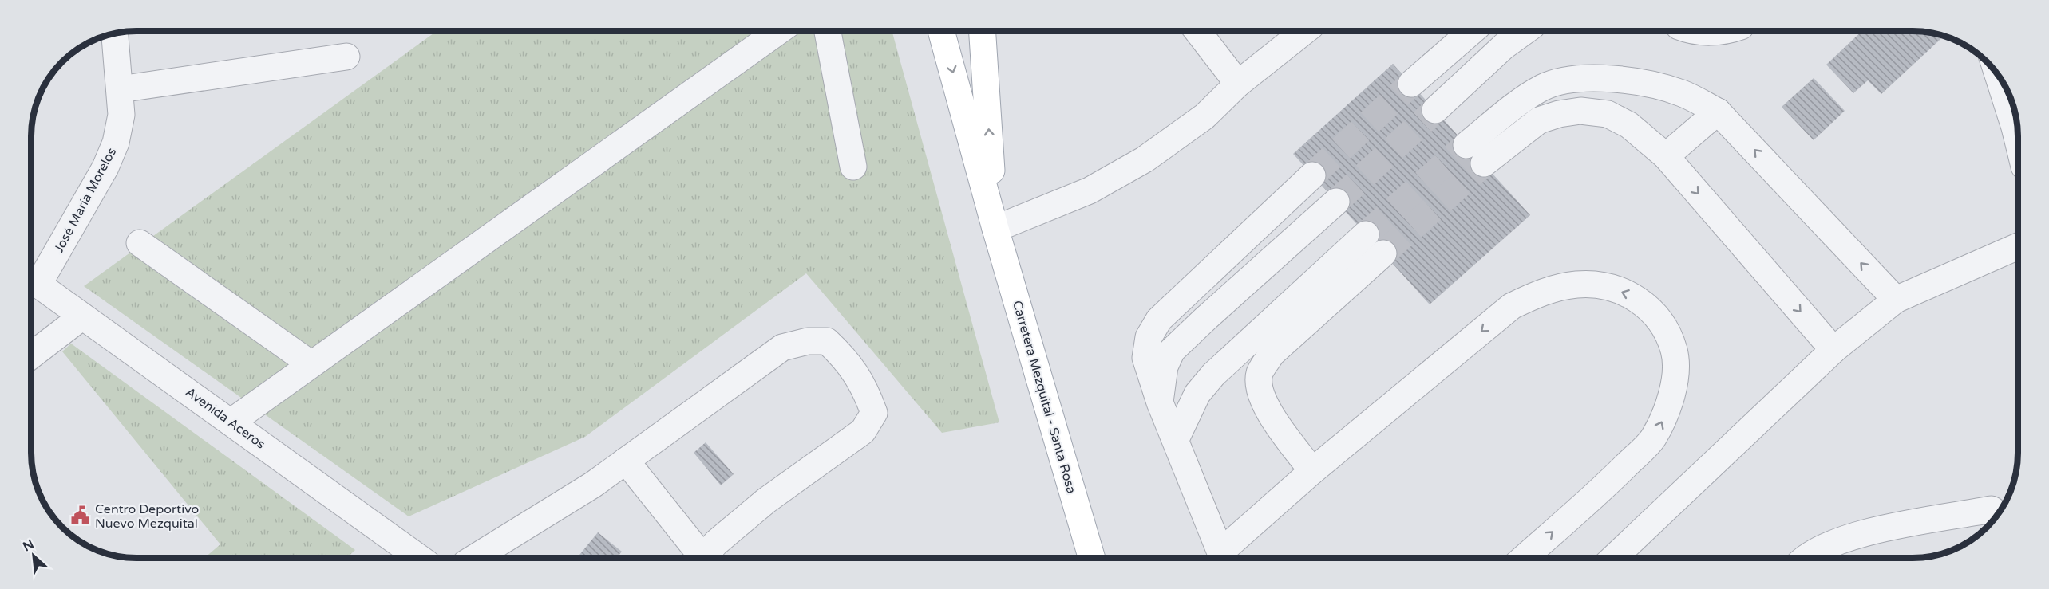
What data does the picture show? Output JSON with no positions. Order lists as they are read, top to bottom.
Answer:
{
  "streets": {
    "main road": ["Carretera Mezquital - Santa Rosa"],
    "street": ["José María Morelos", "Avenida Aceros"]
  },
  "crossings": [
    ["José María Morelos", "Avenida Aceros"]
  ],
  "places": {
    "public building": ["Centro Deportivo Nuevo Mezquital"]
  },
  "north": "top left"
}
